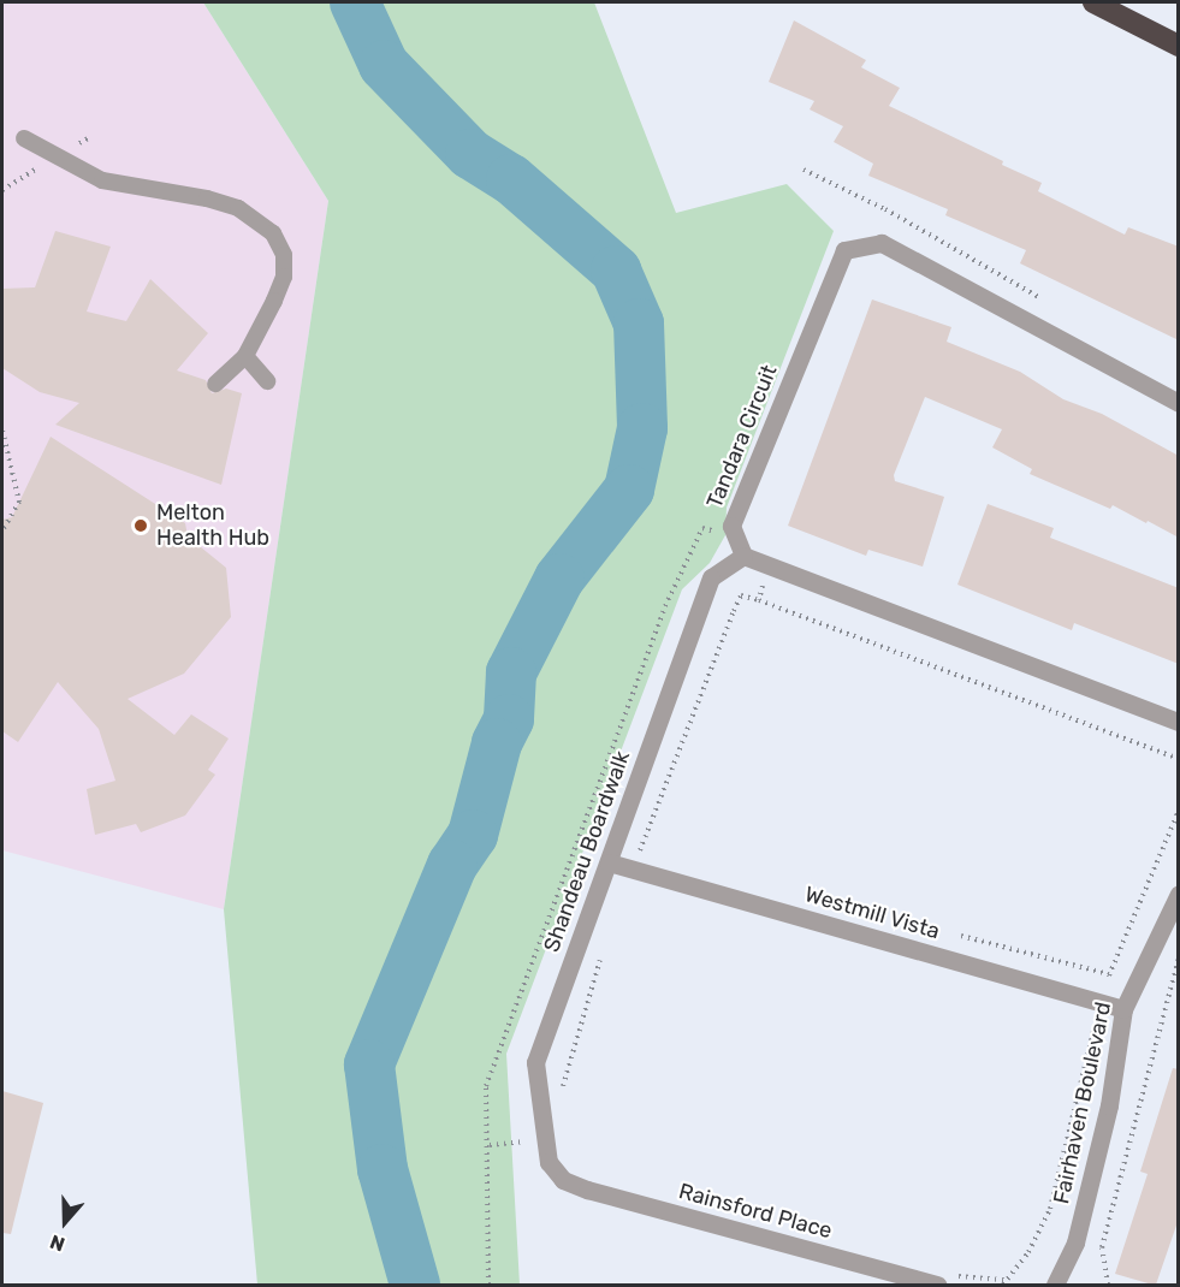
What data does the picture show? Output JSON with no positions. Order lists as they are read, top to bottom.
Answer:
{
  "streets": {
    "street": [
      "Tandara Circuit",
      "Shandeau Boardwalk",
      "Westmill Vista",
      "Fairhaven Boulevard",
      "Rainsford Place"
    ]
  },
  "crossings": [
    ["Tandara Circuit", "Shandeau Boardwalk"],
    ["Shandeau Boardwalk", "Westmill Vista"],
    ["Shandeau Boardwalk", "Rainsford Place"],
    ["Westmill Vista", "Fairhaven Boulevard"]
  ],
  "places": ["Melton Health Hub"],
  "north": "bottom"
}
